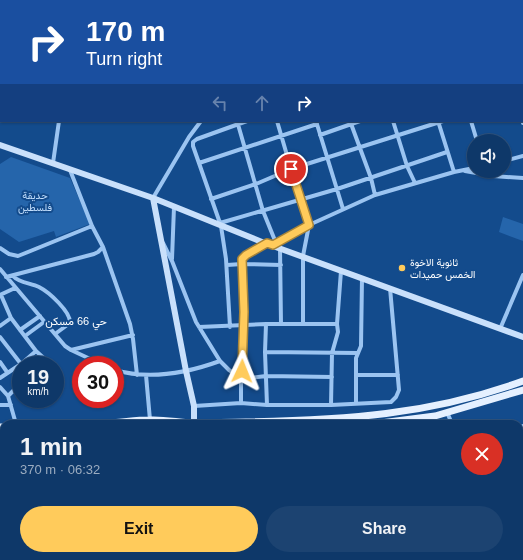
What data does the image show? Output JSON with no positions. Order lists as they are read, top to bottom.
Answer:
{
  "districts": ["حي 66 مسكن"],
  "parks": ["حديقة فلسطين"],
  "places": ["ثانوية الاخوة الخمس حميدات"],
  "page": {
    "turn": ["170 m", "Turn right"],
    "speed": "19 km/h",
    "limit": "30",
    "heading": ["1 min", "370 m · 06:32"],
    "buttons": ["Exit", "Share"]
  }
}
